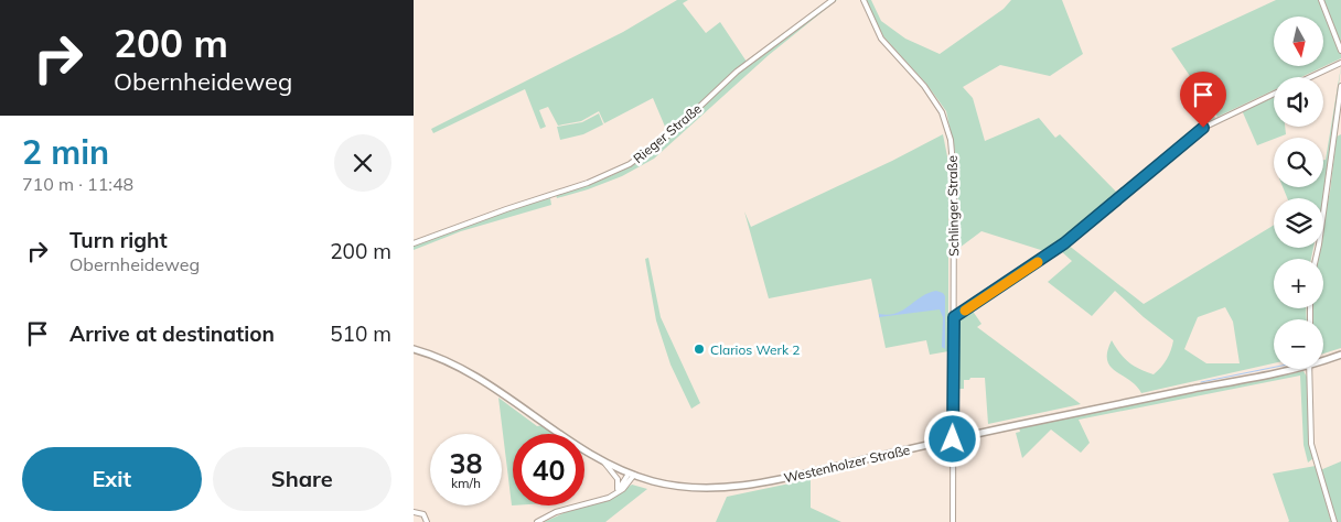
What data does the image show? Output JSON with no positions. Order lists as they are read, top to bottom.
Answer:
{
  "streets": {
    "main road": ["Westenholzer Straße"],
    "street": ["Rieger Straße", "Schlinger Straße"]
  },
  "crossings": [
    ["Schlinger Straße", "Westenholzer Straße"]
  ],
  "places": ["Clarios Werk 2"],
  "north": "bottom",
  "page": {
    "turn": ["200 m", "Obernheideweg"],
    "map_buttons": ["+", "−"],
    "heading": ["2 min", "710 m · 11:48"],
    "list": [
      {
        "name": "Turn right",
        "note": "Obernheideweg",
        "value": "200 m"
      },
      {
        "name": "Arrive at destination",
        "value": "510 m"
      }
    ],
    "speed": "38 km/h",
    "limit": "40",
    "buttons": ["Exit", "Share"]
  }
}
